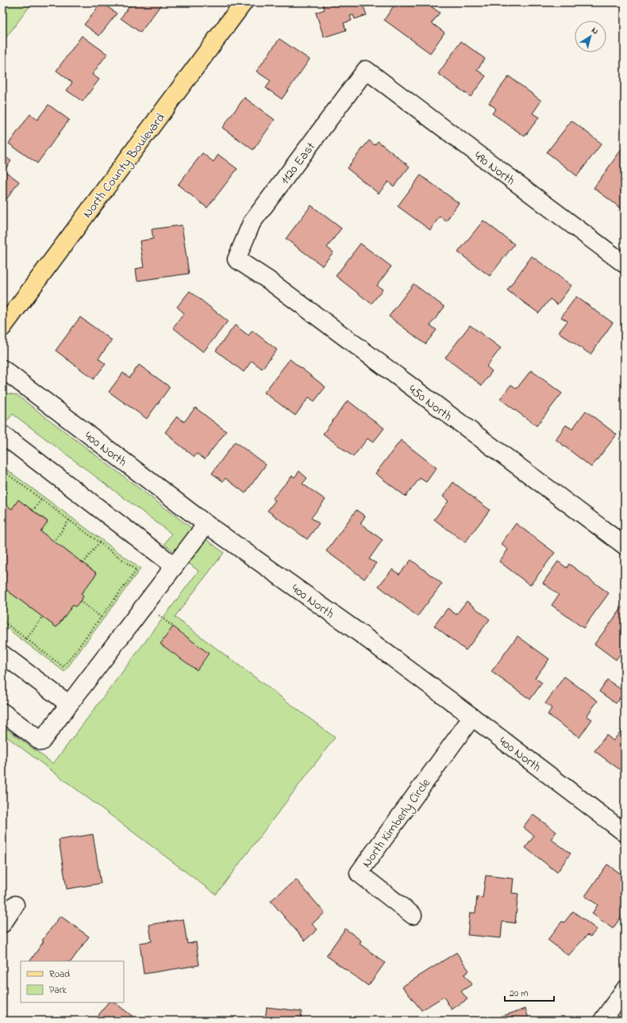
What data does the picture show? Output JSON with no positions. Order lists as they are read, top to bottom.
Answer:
{
  "streets": {
    "main road": ["North County Boulevard"],
    "street": [
      "1120 East",
      "490 North",
      "450 North",
      "400 North",
      "North Kimberly Circle"
    ]
  },
  "crossings": [
    ["1120 East", "490 North"],
    ["1120 East", "450 North"],
    ["400 North", "North Kimberly Circle"]
  ],
  "legend": ["Road", "Park"],
  "scale_bar": "20 m",
  "north": "top right"
}
